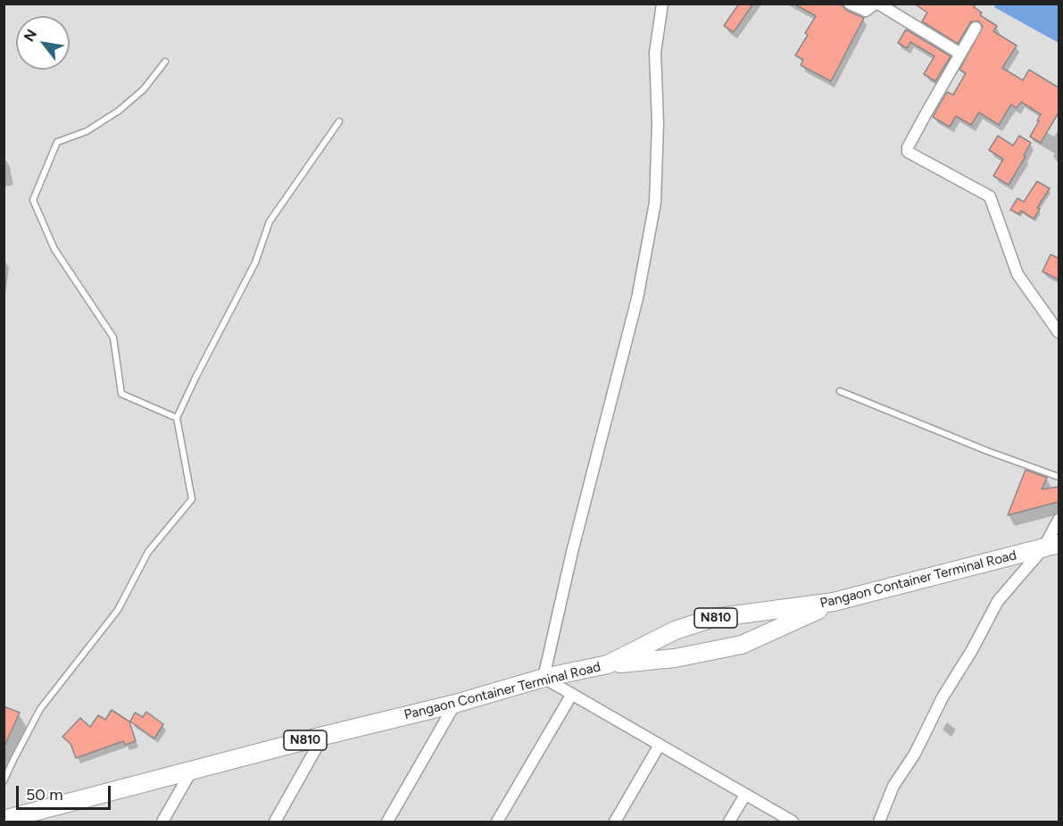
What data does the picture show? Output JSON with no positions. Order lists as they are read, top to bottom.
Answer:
{
  "streets": {
    "highway": ["Pangaon Container Terminal Road", "N810"]
  },
  "crossings": [
    ["Pangaon Container Terminal Road", "N810"]
  ],
  "scale_bar": "50 m",
  "north": "top left"
}
